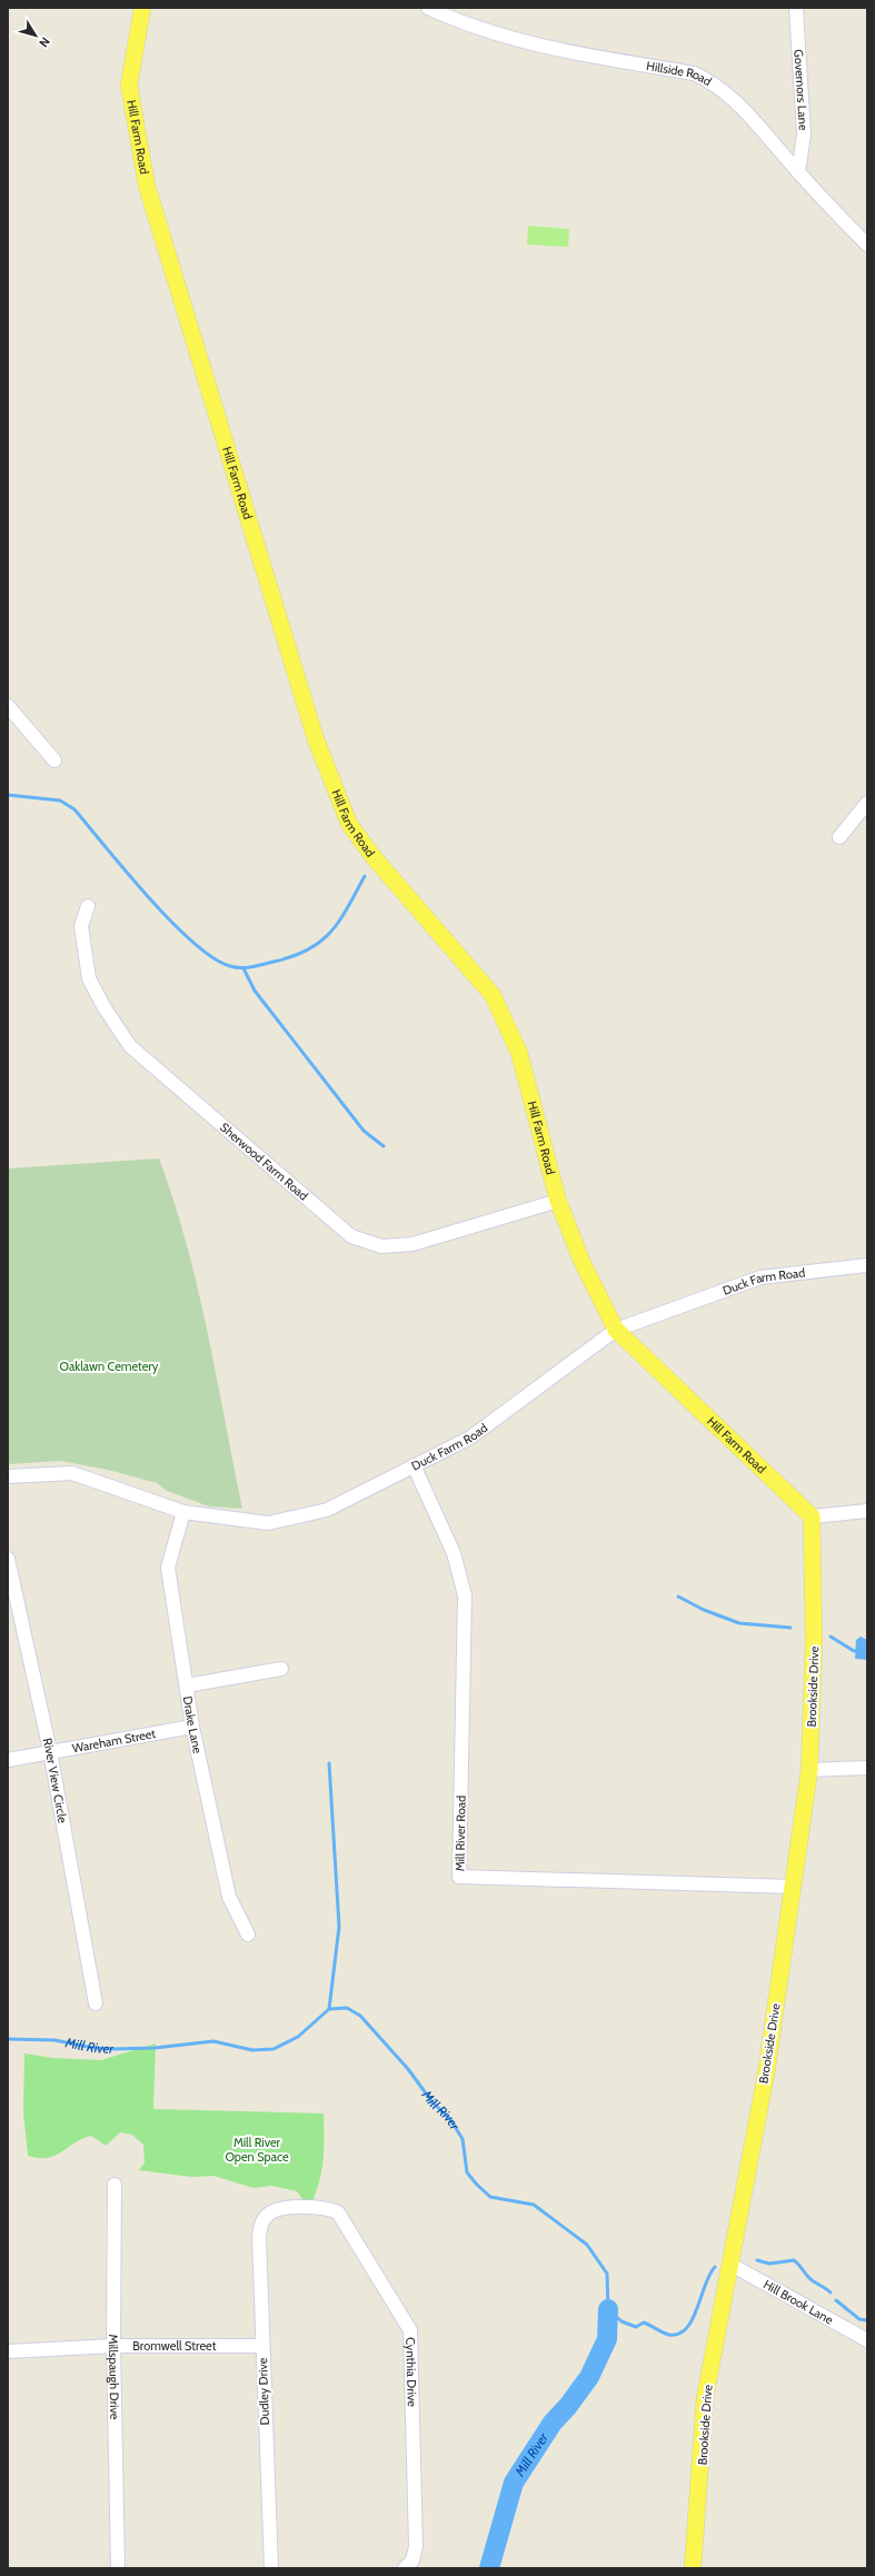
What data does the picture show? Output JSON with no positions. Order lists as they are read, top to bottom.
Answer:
{
  "streets": {
    "main road": ["Hill Farm Road", "Brookside Drive"],
    "street": [
      "Hillside Road",
      "Governors Lane",
      "Sherwood Farm Road",
      "Duck Farm Road",
      "Drake Lane",
      "Wareham Street",
      "River View Circle",
      "Mill River Road",
      "Hill Brook Lane",
      "Bromwell Street",
      "Cynthia Drive",
      "Millspaugh Drive",
      "Dudley Drive"
    ]
  },
  "crossings": [
    ["Hillside Road", "Governors Lane"],
    ["Hill Farm Road", "Sherwood Farm Road"],
    ["Hill Farm Road", "Duck Farm Road"],
    ["Hill Farm Road", "Brookside Drive"],
    ["Duck Farm Road", "Drake Lane"],
    ["Duck Farm Road", "Mill River Road"],
    ["Brookside Drive", "Mill River Road"],
    ["Brookside Drive", "Hill Brook Lane"],
    ["Drake Lane", "Wareham Street"],
    ["Wareham Street", "River View Circle"],
    ["Bromwell Street", "Millspaugh Drive"],
    ["Bromwell Street", "Dudley Drive"],
    ["Cynthia Drive", "Dudley Drive"]
  ],
  "water": ["Mill River"],
  "parks": ["Oaklawn Cemetery", "Mill River Open Space"],
  "north": "bottom right"
}
